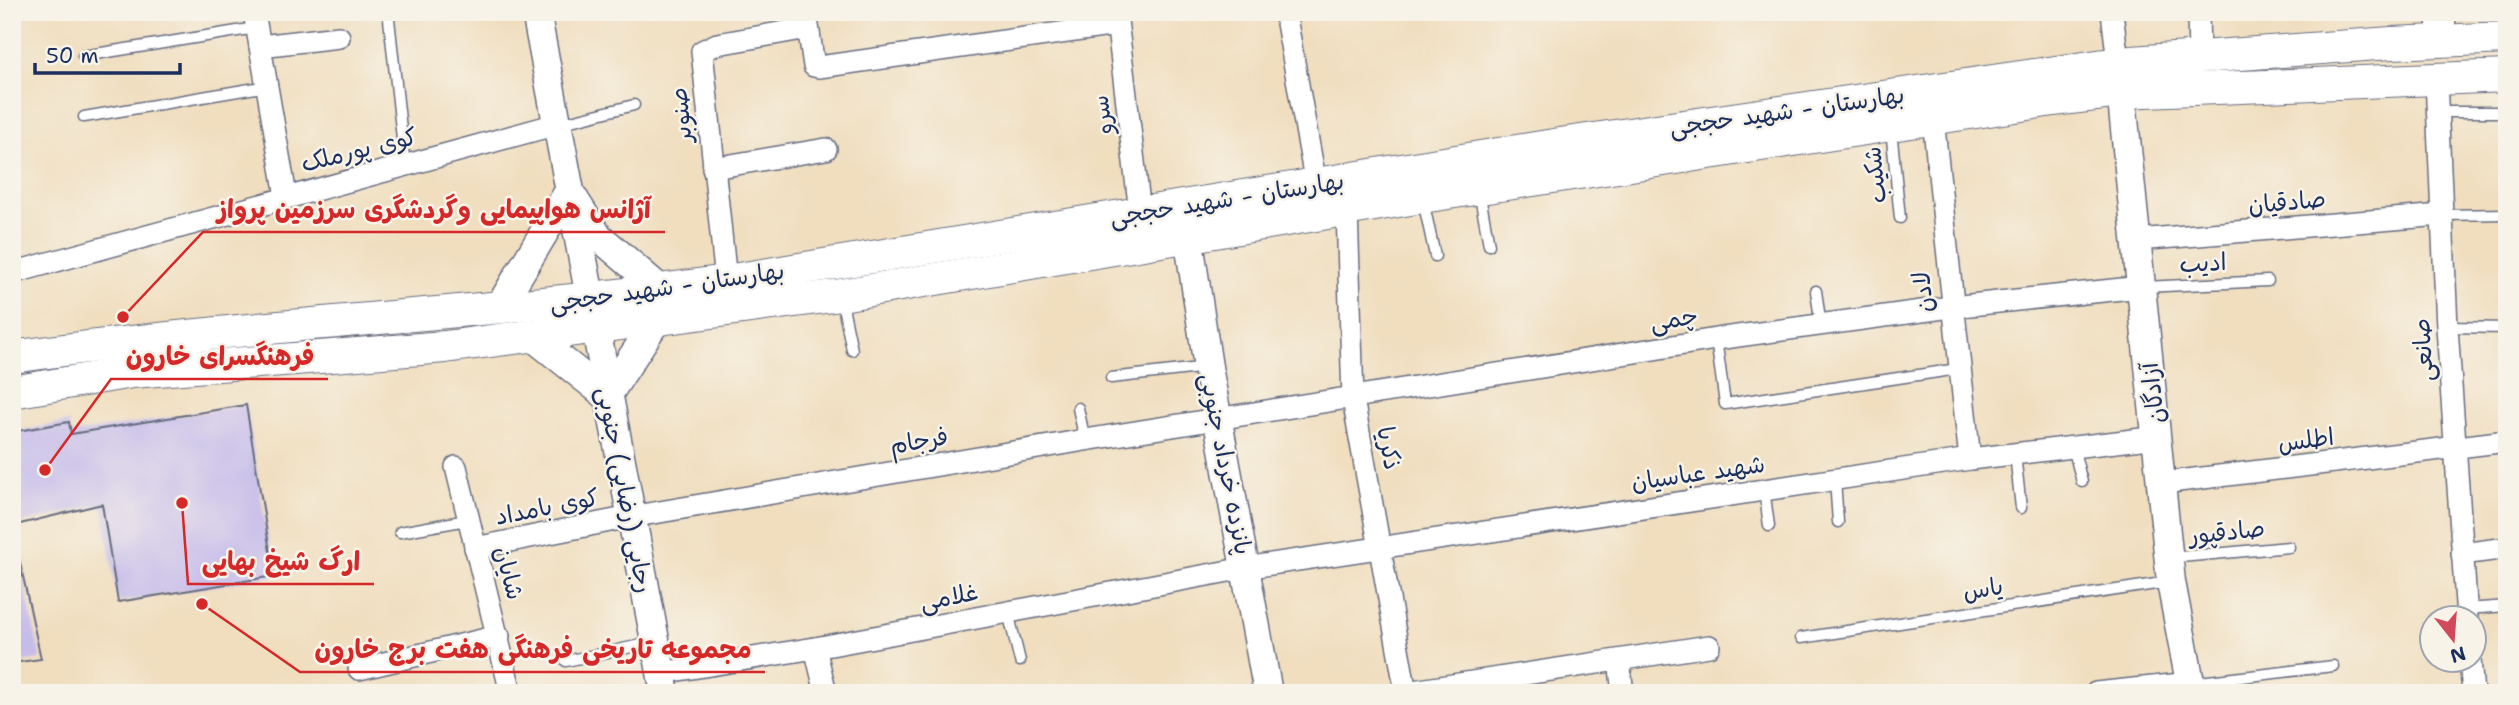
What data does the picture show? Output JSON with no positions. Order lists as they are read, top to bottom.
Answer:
{
  "streets": {
    "main road": ["بهارستان - شهید حججی"],
    "street": [
      "صنوبر",
      "سرو",
      "کوی پورملک",
      "صادقیان",
      "لادن",
      "چمی",
      "صانعی",
      "آزادگان",
      "اطلس",
      "فرجام",
      "ذکریا",
      "پانزده خرداد جنوبی",
      "شهید عباسیان",
      "رجایی (رضایی) جنوبی",
      "کوی بامداد",
      "شایان",
      "غلامی"
    ],
    "lane": [
      "شکیب",
      "ادیب",
      "صادقپور",
      "یاس"
    ]
  },
  "crossings": [
    ["بهارستان - شهید حججی", "صنوبر"],
    ["بهارستان - شهید حججی", "سرو"],
    ["بهارستان - شهید حججی", "شکیب"],
    ["بهارستان - شهید حججی", "لادن"],
    ["بهارستان - شهید حججی", "صانعی"],
    ["بهارستان - شهید حججی", "آزادگان"],
    ["بهارستان - شهید حججی", "ذکریا"],
    ["بهارستان - شهید حججی", "پانزده خرداد جنوبی"],
    ["بهارستان - شهید حججی", "رجایی (رضایی) جنوبی"],
    ["کوی پورملک", "رجایی (رضایی) جنوبی"],
    ["صادقیان", "صانعی"],
    ["صادقیان", "آزادگان"],
    ["ادیب", "چمی"],
    ["ادیب", "آزادگان"],
    ["لادن", "چمی"],
    ["لادن", "شهید عباسیان"],
    ["چمی", "آزادگان"],
    ["چمی", "فرجام"],
    ["چمی", "ذکریا"],
    ["چمی", "پانزده خرداد جنوبی"],
    ["صانعی", "اطلس"],
    ["آزادگان", "اطلس"],
    ["آزادگان", "شهید عباسیان"],
    ["آزادگان", "صادقپور"],
    ["آزادگان", "یاس"],
    ["فرجام", "پانزده خرداد جنوبی"],
    ["فرجام", "رجایی (رضایی) جنوبی"],
    ["فرجام", "کوی بامداد"],
    ["ذکریا", "شهید عباسیان"],
    ["پانزده خرداد جنوبی", "شهید عباسیان"],
    ["پانزده خرداد جنوبی", "غلامی"],
    ["شهید عباسیان", "غلامی"],
    ["رجایی (رضایی) جنوبی", "کوی بامداد"],
    ["رجایی (رضایی) جنوبی", "غلامی"],
    ["کوی بامداد", "شایان"],
    ["صادقپور", "یاس"]
  ],
  "places": [
    "آژانس هواپیمایی و‌گردشگری سرزمین پرواز",
    "فرهنگسرای خارون",
    "ارگ شیخ بهایی",
    "مجموعه تاریخی فرهنگی هفت برج خارون"
  ],
  "scale_bar": "50 m",
  "north": "bottom"
}
